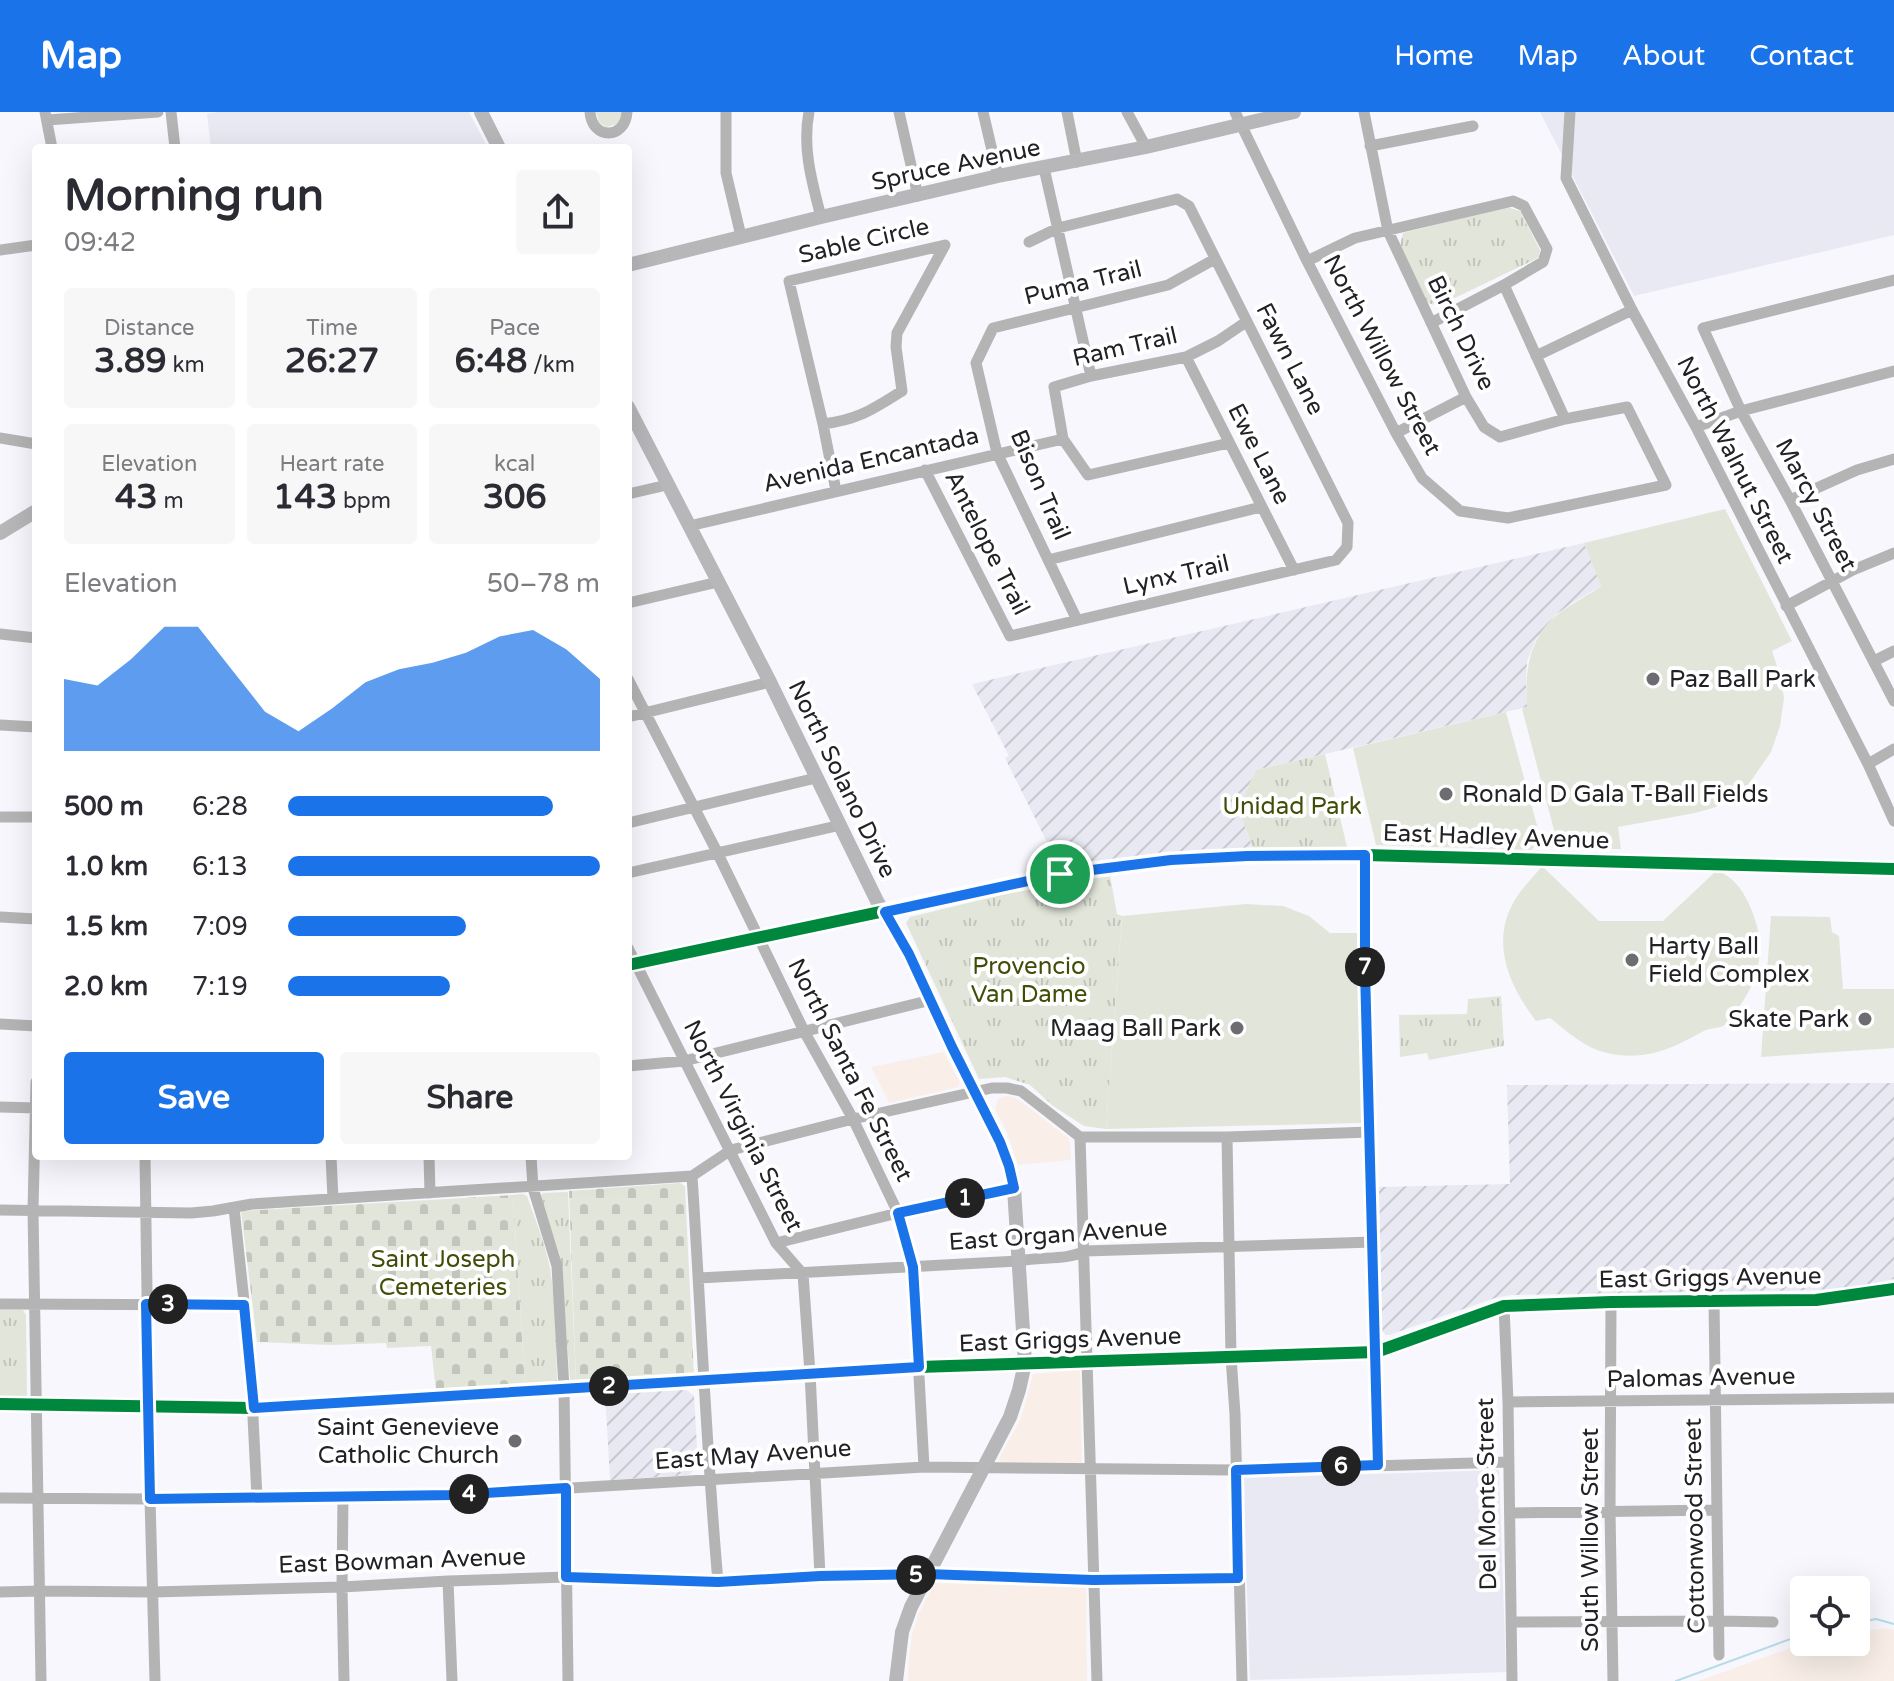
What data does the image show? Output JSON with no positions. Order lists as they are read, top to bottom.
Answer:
{
  "streets": {
    "main road": ["Spruce Avenue", "North Solano Drive"],
    "street": [
      "Sable Circle",
      "Puma Trail",
      "Birch Drive",
      "Ram Trail",
      "North Willow Street",
      "Fawn Lane",
      "Ewe Lane",
      "Avenida Encantada",
      "North Walnut Street",
      "Bison Trail",
      "Marcy Street",
      "Antelope Trail",
      "Lynx Trail",
      "East Hadley Avenue",
      "North Santa Fe Street",
      "North Virginia Street",
      "East Organ Avenue",
      "East Griggs Avenue",
      "Palomas Avenue",
      "East May Avenue",
      "Del Monte Street",
      "Cottonwood Street",
      "South Willow Street",
      "East Bowman Avenue"
    ]
  },
  "crossings": [
    ["Spruce Avenue", "North Willow Street"],
    ["Sable Circle", "Avenida Encantada"],
    ["Puma Trail", "Fawn Lane"],
    ["Puma Trail", "Bison Trail"],
    ["Birch Drive", "North Willow Street"],
    ["Ram Trail", "Fawn Lane"],
    ["Ram Trail", "Ewe Lane"],
    ["Ram Trail", "Avenida Encantada"],
    ["Fawn Lane", "Lynx Trail"],
    ["Ewe Lane", "Lynx Trail"],
    ["Avenida Encantada", "Bison Trail"],
    ["Avenida Encantada", "Antelope Trail"],
    ["Avenida Encantada", "North Solano Drive"],
    ["Bison Trail", "Lynx Trail"],
    ["Antelope Trail", "Lynx Trail"],
    ["North Solano Drive", "East Hadley Avenue"],
    ["North Solano Drive", "East Organ Avenue"],
    ["North Solano Drive", "East Griggs Avenue"],
    ["North Solano Drive", "East May Avenue"],
    ["North Solano Drive", "East Bowman Avenue"],
    ["East Hadley Avenue", "North Santa Fe Street"],
    ["East Hadley Avenue", "North Virginia Street"],
    ["North Santa Fe Street", "East Organ Avenue"],
    ["North Santa Fe Street", "East Griggs Avenue"],
    ["North Santa Fe Street", "East May Avenue"],
    ["North Virginia Street", "East Organ Avenue"],
    ["East Griggs Avenue", "Del Monte Street"],
    ["East Griggs Avenue", "Cottonwood Street"],
    ["East Griggs Avenue", "South Willow Street"],
    ["Palomas Avenue", "Del Monte Street"],
    ["Palomas Avenue", "Cottonwood Street"],
    ["Palomas Avenue", "South Willow Street"],
    ["East May Avenue", "Del Monte Street"]
  ],
  "parks": ["Unidad Park", "Provencio Van Dame", "Saint Joseph Cemeteries"],
  "places": [
    "Paz Ball Park",
    "Ronald D Gala T-Ball Fields",
    "Harty Ball Field Complex",
    "Skate Park",
    "Maag Ball Park",
    "Saint Genevieve Catholic Church"
  ],
  "page": {
    "header": "Map",
    "nav": [
      "Home",
      "Map",
      "About",
      "Contact"
    ],
    "heading": ["Morning run", "09:42"],
    "stats": [
      ["Distance", "3.89 km"],
      ["Time", "26:27"],
      ["Pace", "6:48 /km"],
      ["Elevation", "43 m"],
      ["Heart rate", "143 bpm"],
      ["kcal", "306"]
    ],
    "chart": ["Elevation", "50–78 m"],
    "list": [
      {
        "name": "500 m",
        "note": "6:28"
      },
      {
        "name": "1.0 km",
        "note": "6:13"
      },
      {
        "name": "1.5 km",
        "note": "7:09"
      },
      {
        "name": "2.0 km",
        "note": "7:19"
      }
    ],
    "pins": [
      "7",
      "1",
      "3",
      "2",
      "6",
      "4",
      "5"
    ],
    "buttons": ["Save", "Share"]
  }
}
